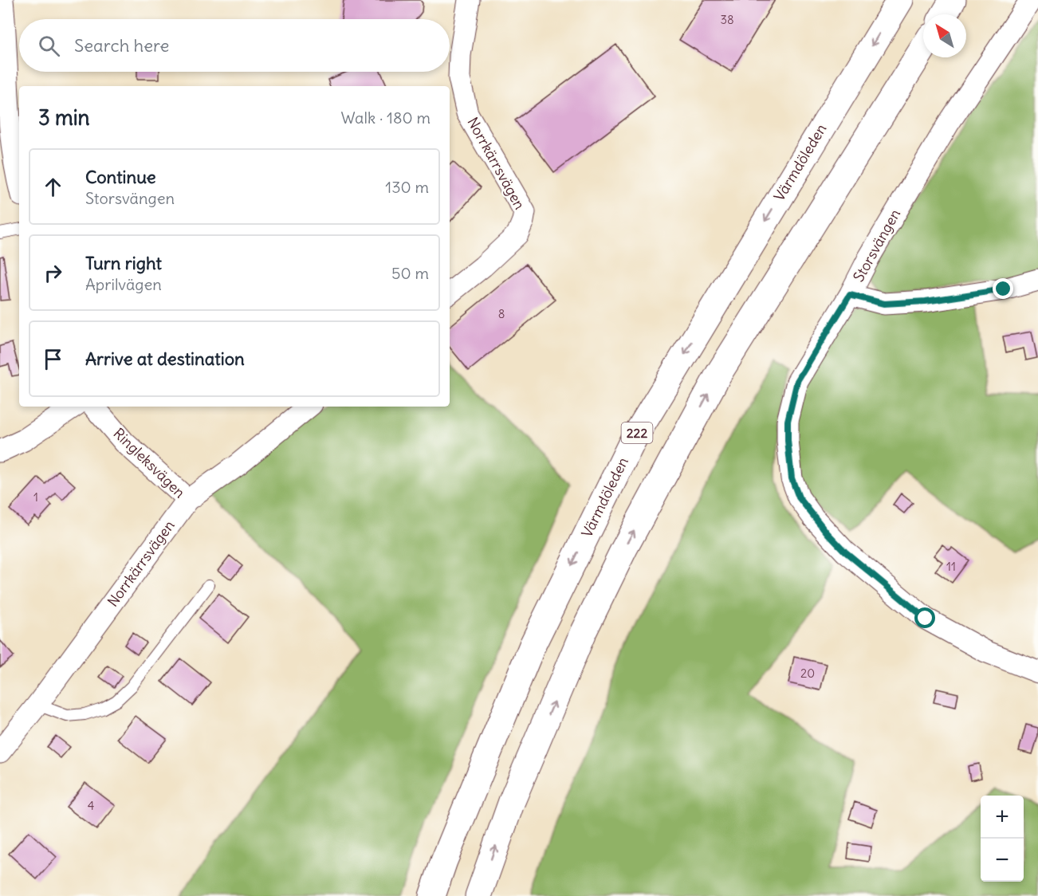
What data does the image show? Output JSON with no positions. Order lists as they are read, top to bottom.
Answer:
{
  "streets": {
    "highway": ["Värmdöleden", "222"],
    "street": ["Norrkärrsvägen", "Storsvängen", "Ringleksvägen"]
  },
  "crossings": [
    ["Norrkärrsvägen", "Ringleksvägen"]
  ],
  "house_numbers": [
    "38",
    "8",
    "1",
    "11",
    "20",
    "4"
  ],
  "north": "top left",
  "page": {
    "search": "Search here",
    "heading": ["3 min", "Walk · 180 m"],
    "list": [
      ["Continue", "Storsvängen", "130 m"],
      ["Turn right", "Aprilvägen", "50 m"],
      "Arrive at destination"
    ],
    "map_buttons": ["+", "−"]
  }
}
